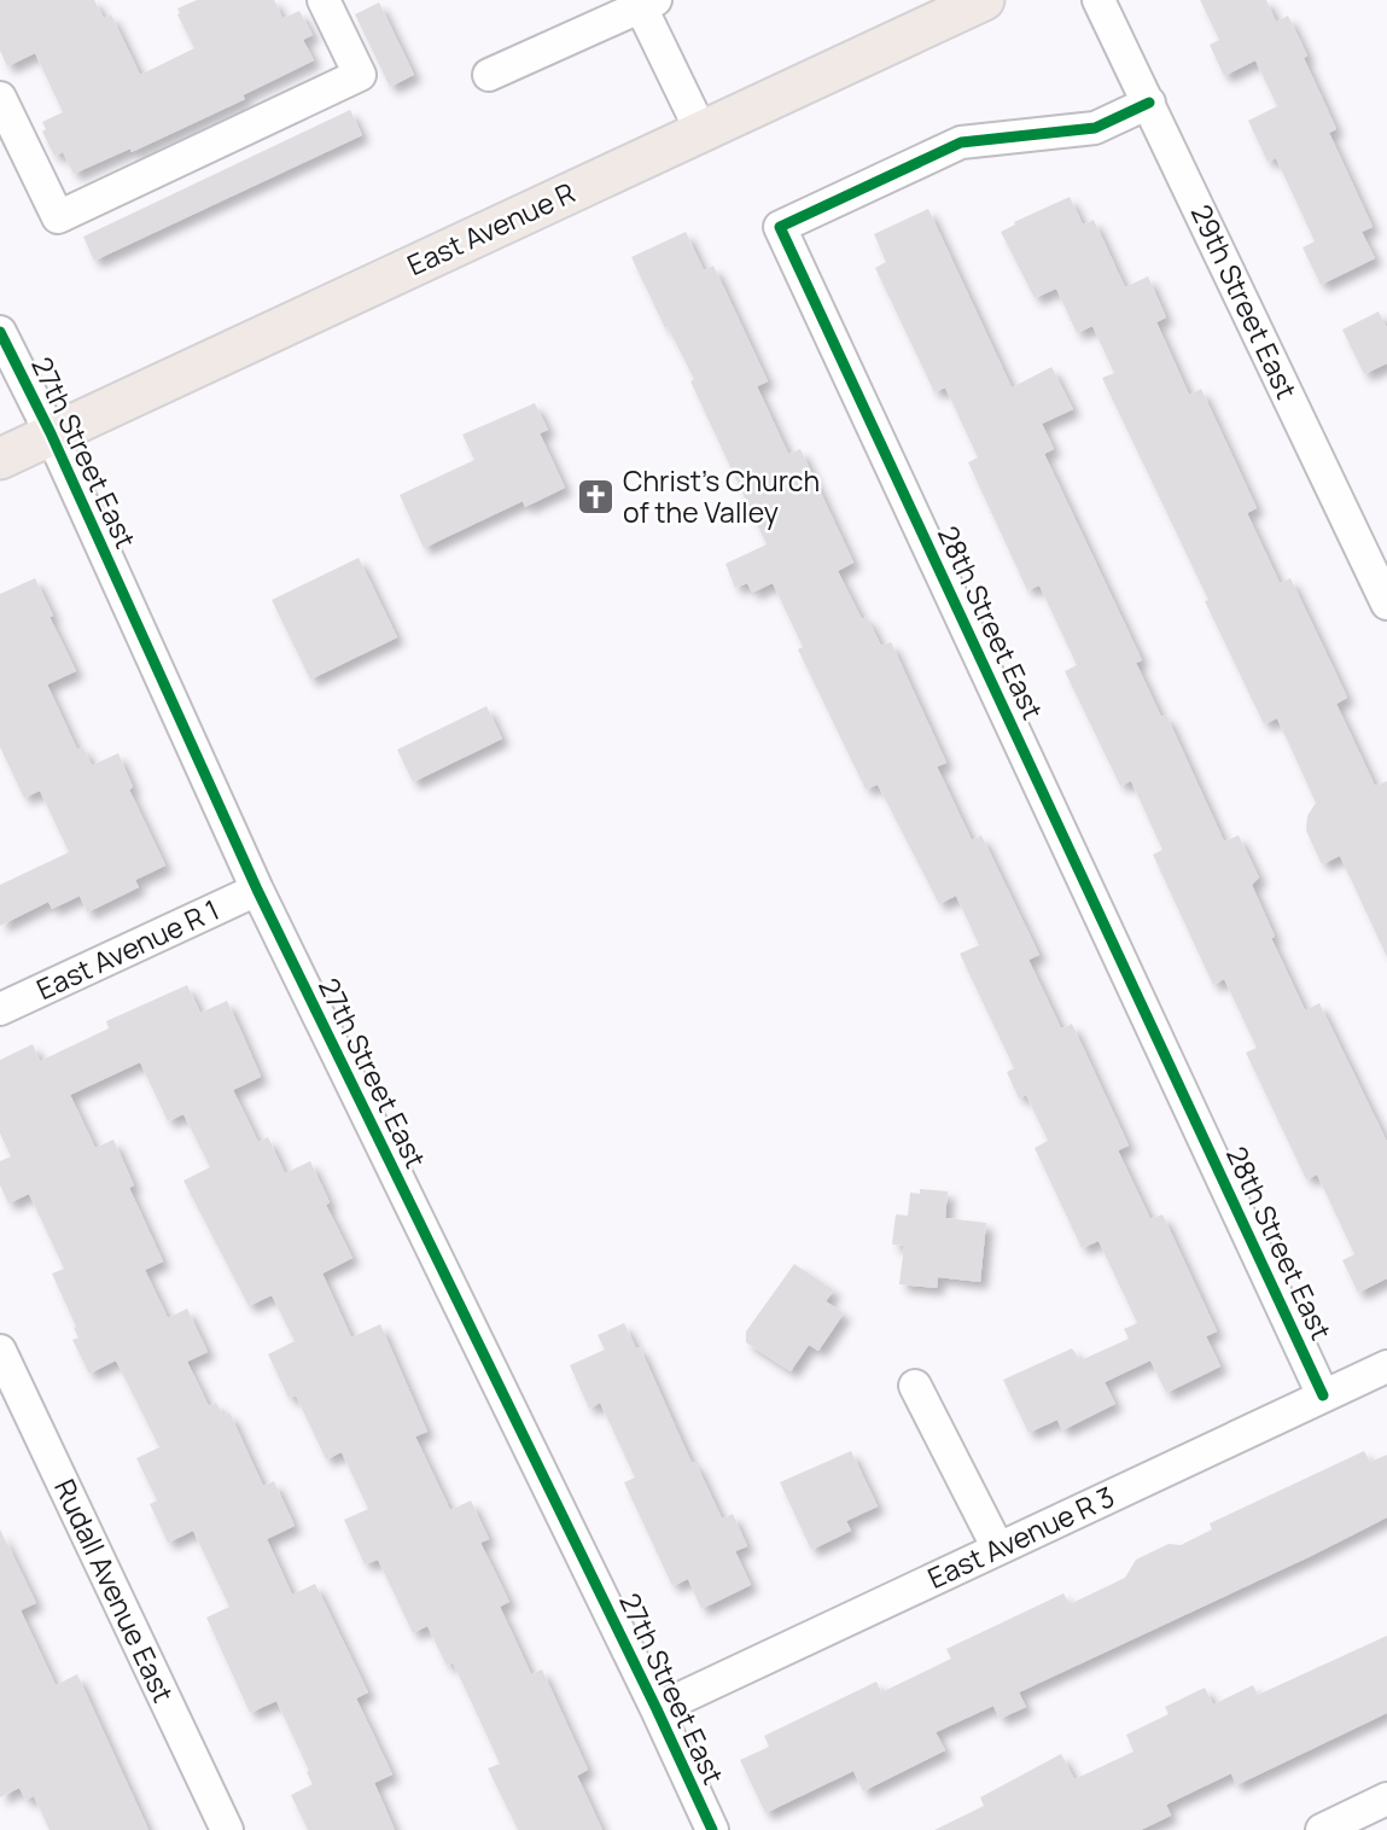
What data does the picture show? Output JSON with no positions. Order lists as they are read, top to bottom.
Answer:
{
  "streets": {
    "main road": ["East Avenue R"],
    "street": [
      "29th Street East",
      "27th Street East",
      "28th Street East",
      "East Avenue R 1",
      "East Avenue R 3",
      "Rudall Avenue East"
    ]
  },
  "crossings": [
    ["East Avenue R", "27th Street East"],
    ["29th Street East", "28th Street East"],
    ["27th Street East", "East Avenue R 1"],
    ["27th Street East", "East Avenue R 3"],
    ["28th Street East", "East Avenue R 3"]
  ],
  "places": {
    "church": ["Christ's Church of the Valley"]
  }
}
